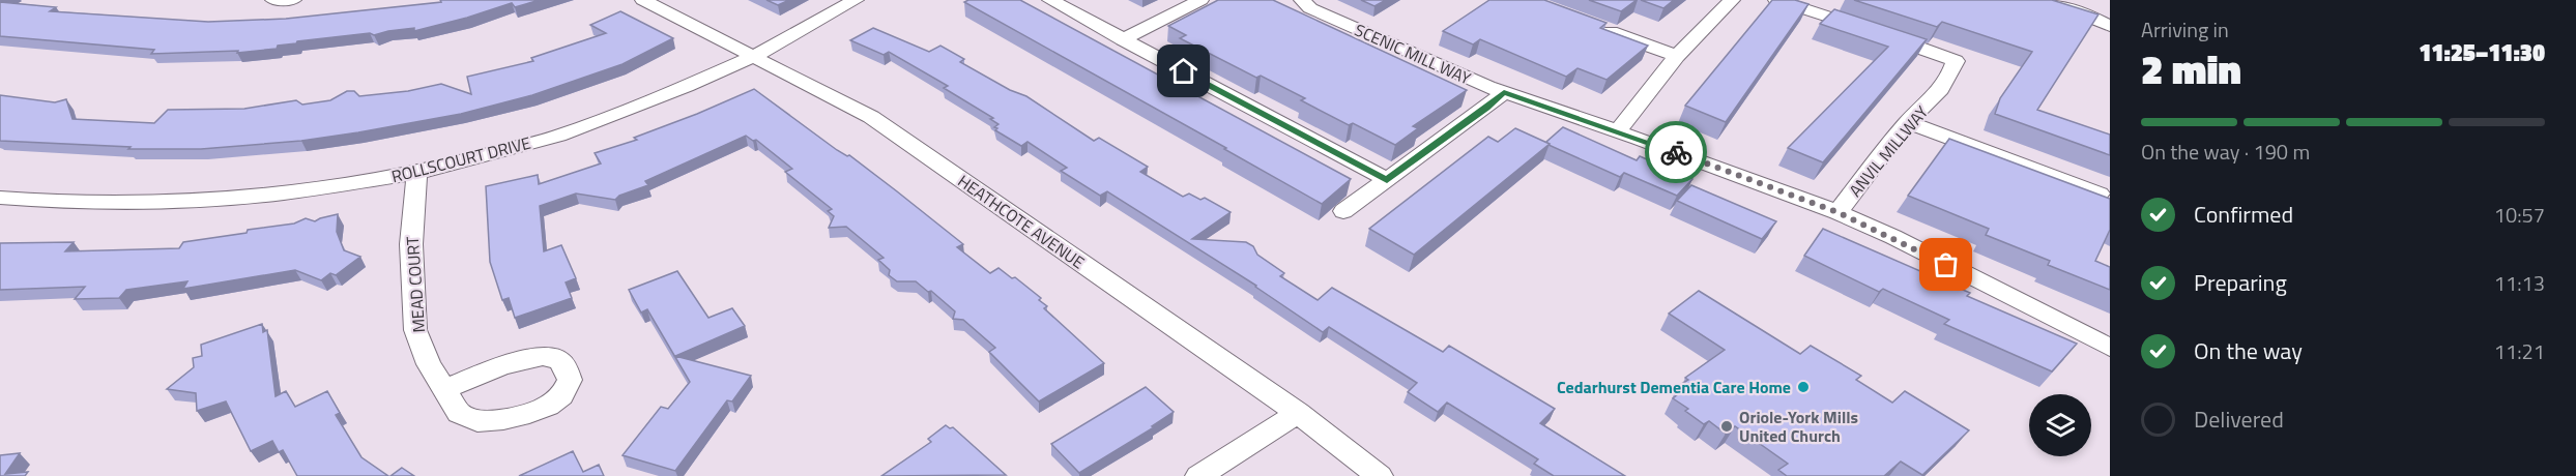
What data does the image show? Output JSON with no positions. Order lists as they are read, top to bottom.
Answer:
{
  "streets": {
    "street": [
      "SCENIC MILL WAY",
      "ANVIL MILLWAY",
      "ROLLSCOURT DRIVE",
      "HEATHCOTE AVENUE",
      "MEAD COURT"
    ]
  },
  "crossings": [
    ["SCENIC MILL WAY", "ANVIL MILLWAY"],
    ["ROLLSCOURT DRIVE", "HEATHCOTE AVENUE"],
    ["ROLLSCOURT DRIVE", "MEAD COURT"]
  ],
  "places": ["Cedarhurst Dementia Care Home", "Oriole-York Mills United Church"],
  "page": {
    "heading": ["2 min", "Arriving in", "11:25–11:30"],
    "bar": "On the way · 190 m",
    "list": [
      ["Confirmed", "10:57"],
      ["Preparing", "11:13"],
      ["On the way", "11:21"],
      "Delivered"
    ]
  }
}
